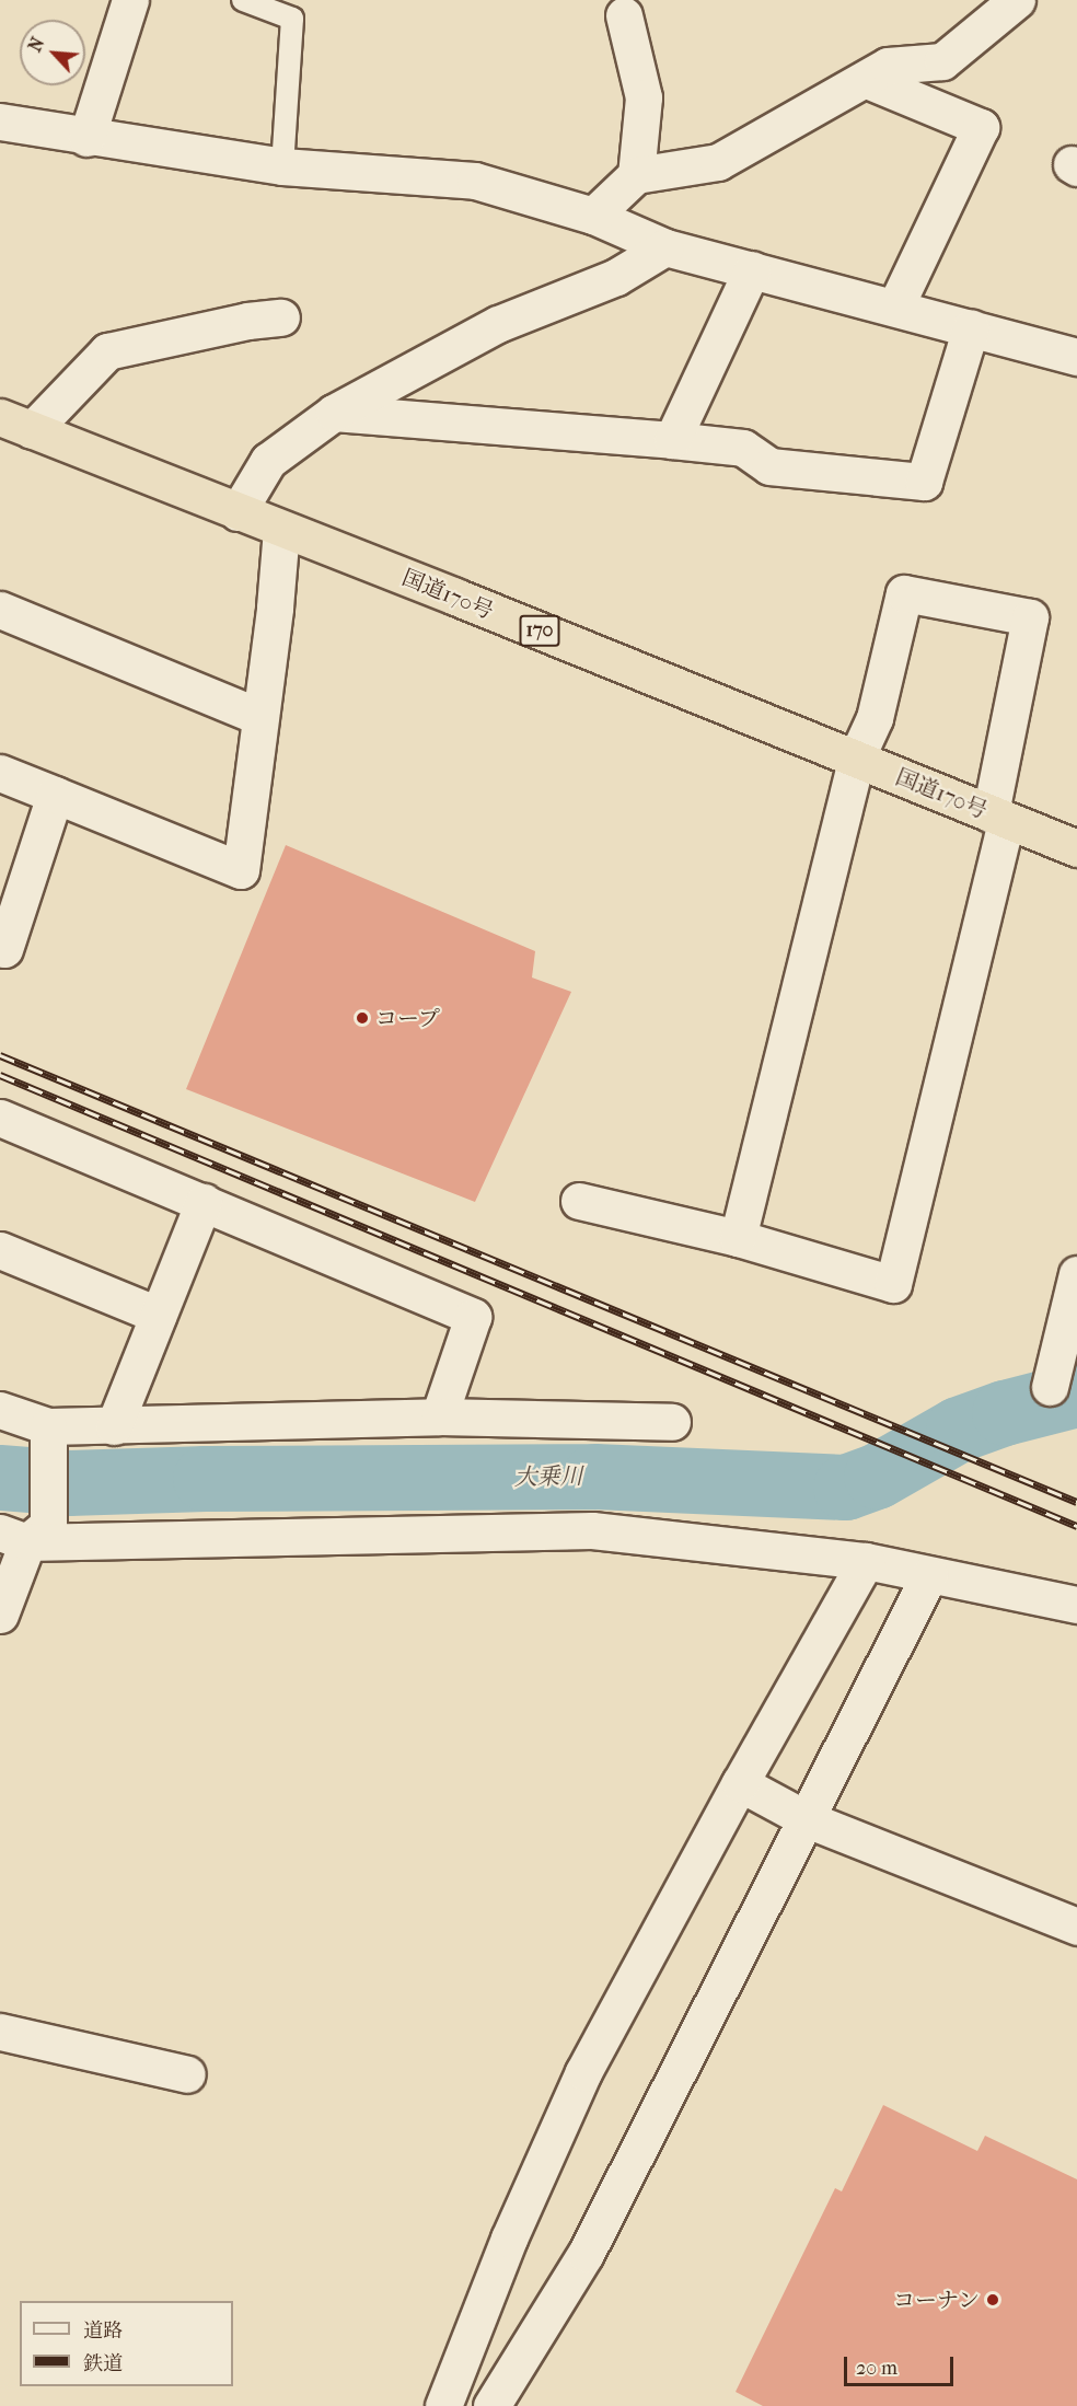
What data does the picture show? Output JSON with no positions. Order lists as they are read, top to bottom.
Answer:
{
  "streets": {
    "highway": ["国道170号", "170"]
  },
  "water": ["大乗川"],
  "places": ["コープ", "コーナン"],
  "legend": ["道路", "鉄道"],
  "scale_bar": "20 m",
  "north": "top left"
}
